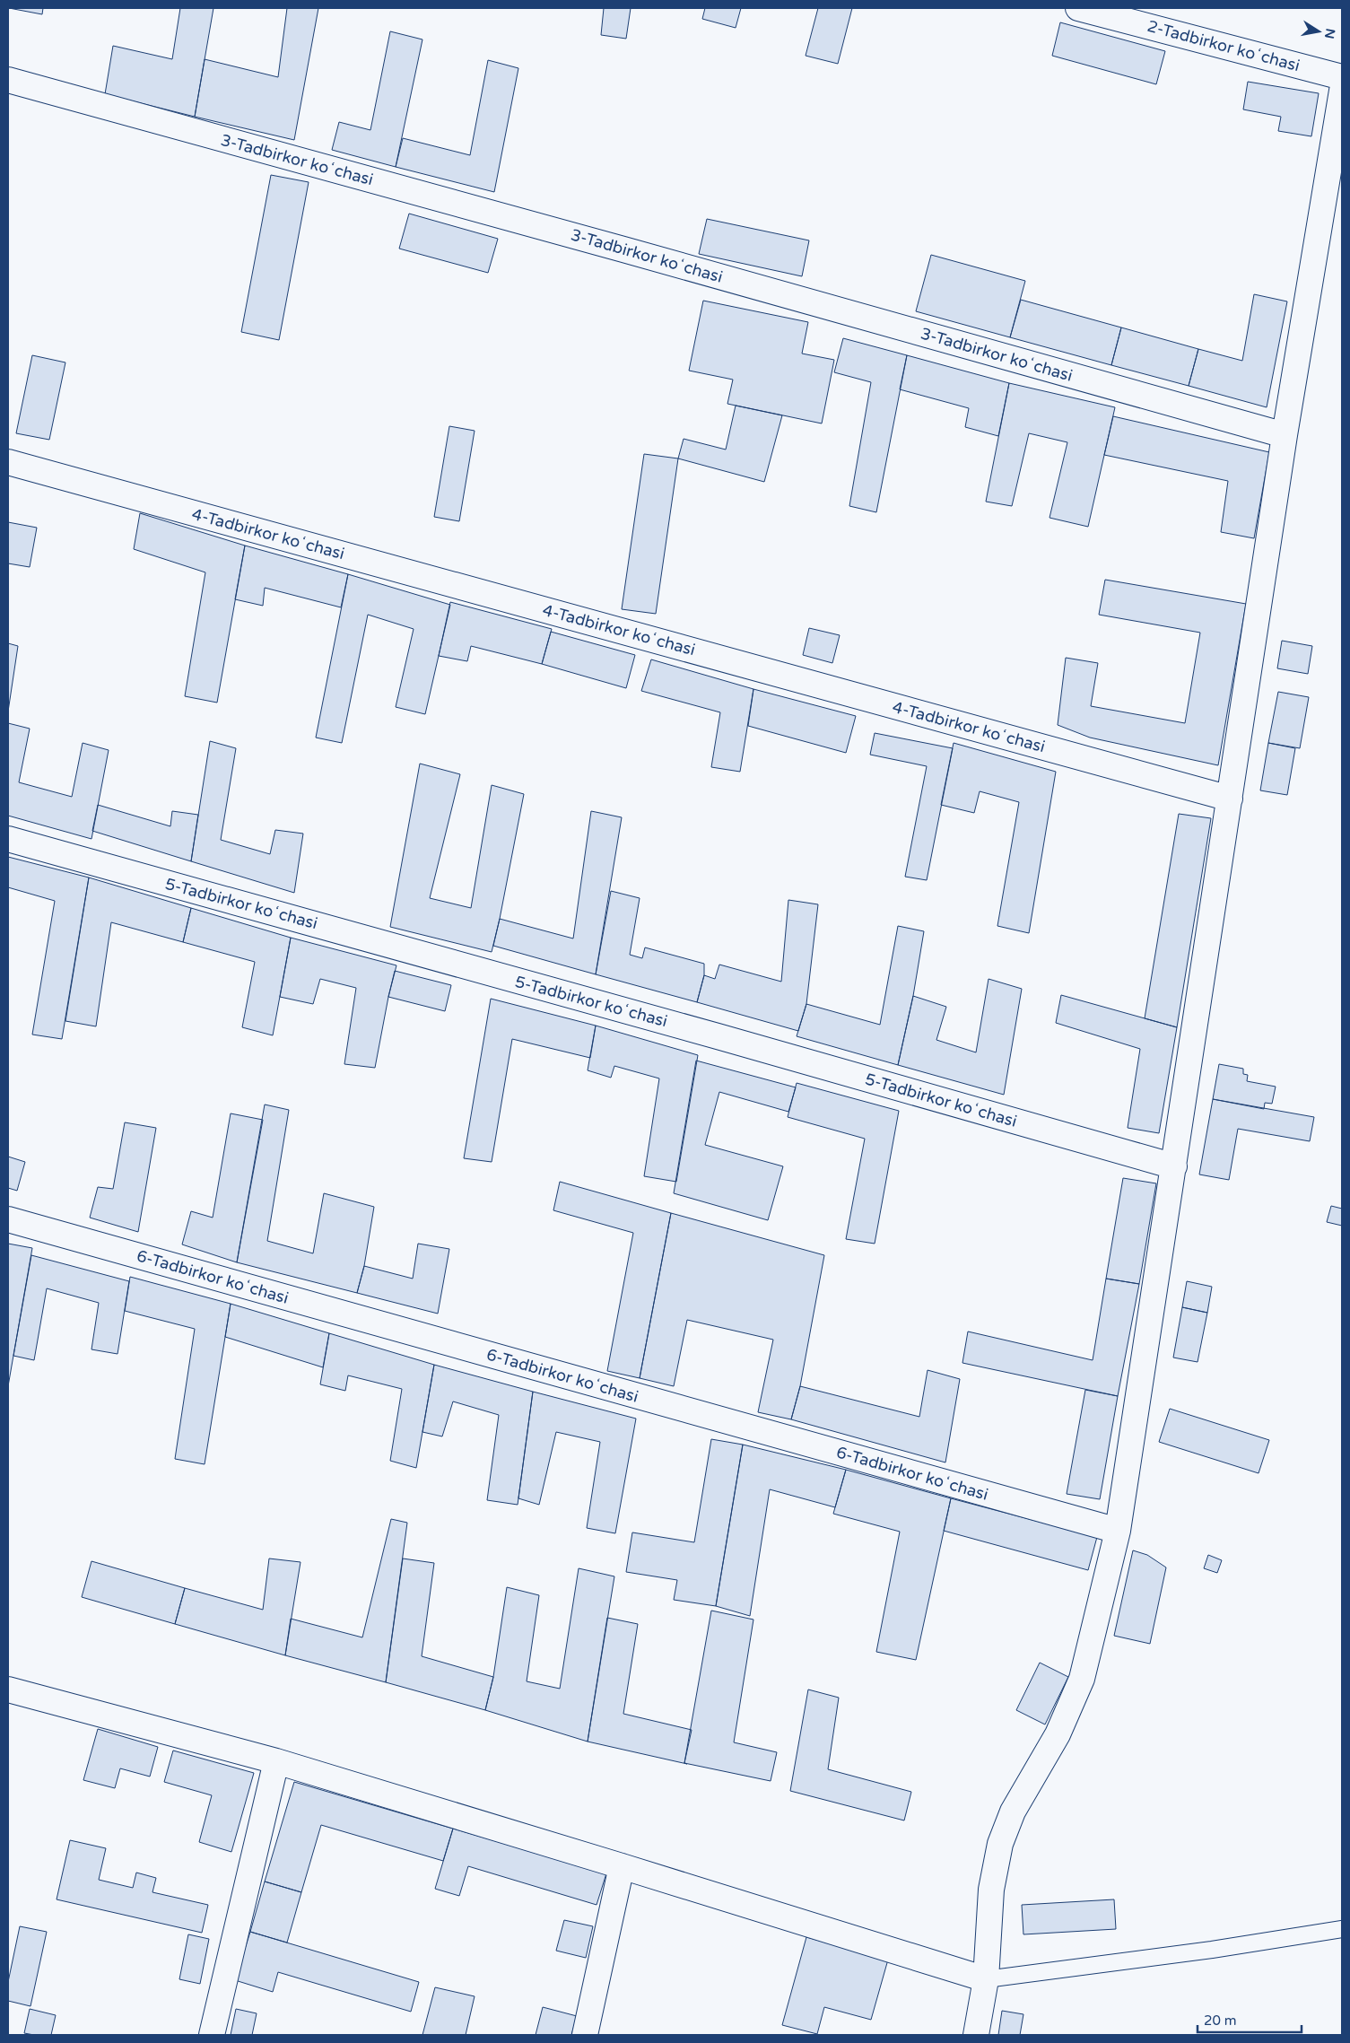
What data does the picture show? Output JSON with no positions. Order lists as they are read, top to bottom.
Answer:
{
  "streets": {
    "street": [
      "2-Tadbirkor koʻchasi",
      "3-Tadbirkor koʻchasi",
      "4-Tadbirkor koʻchasi",
      "5-Tadbirkor koʻchasi",
      "6-Tadbirkor koʻchasi"
    ]
  },
  "scale_bar": "20 m",
  "north": "right"
}
